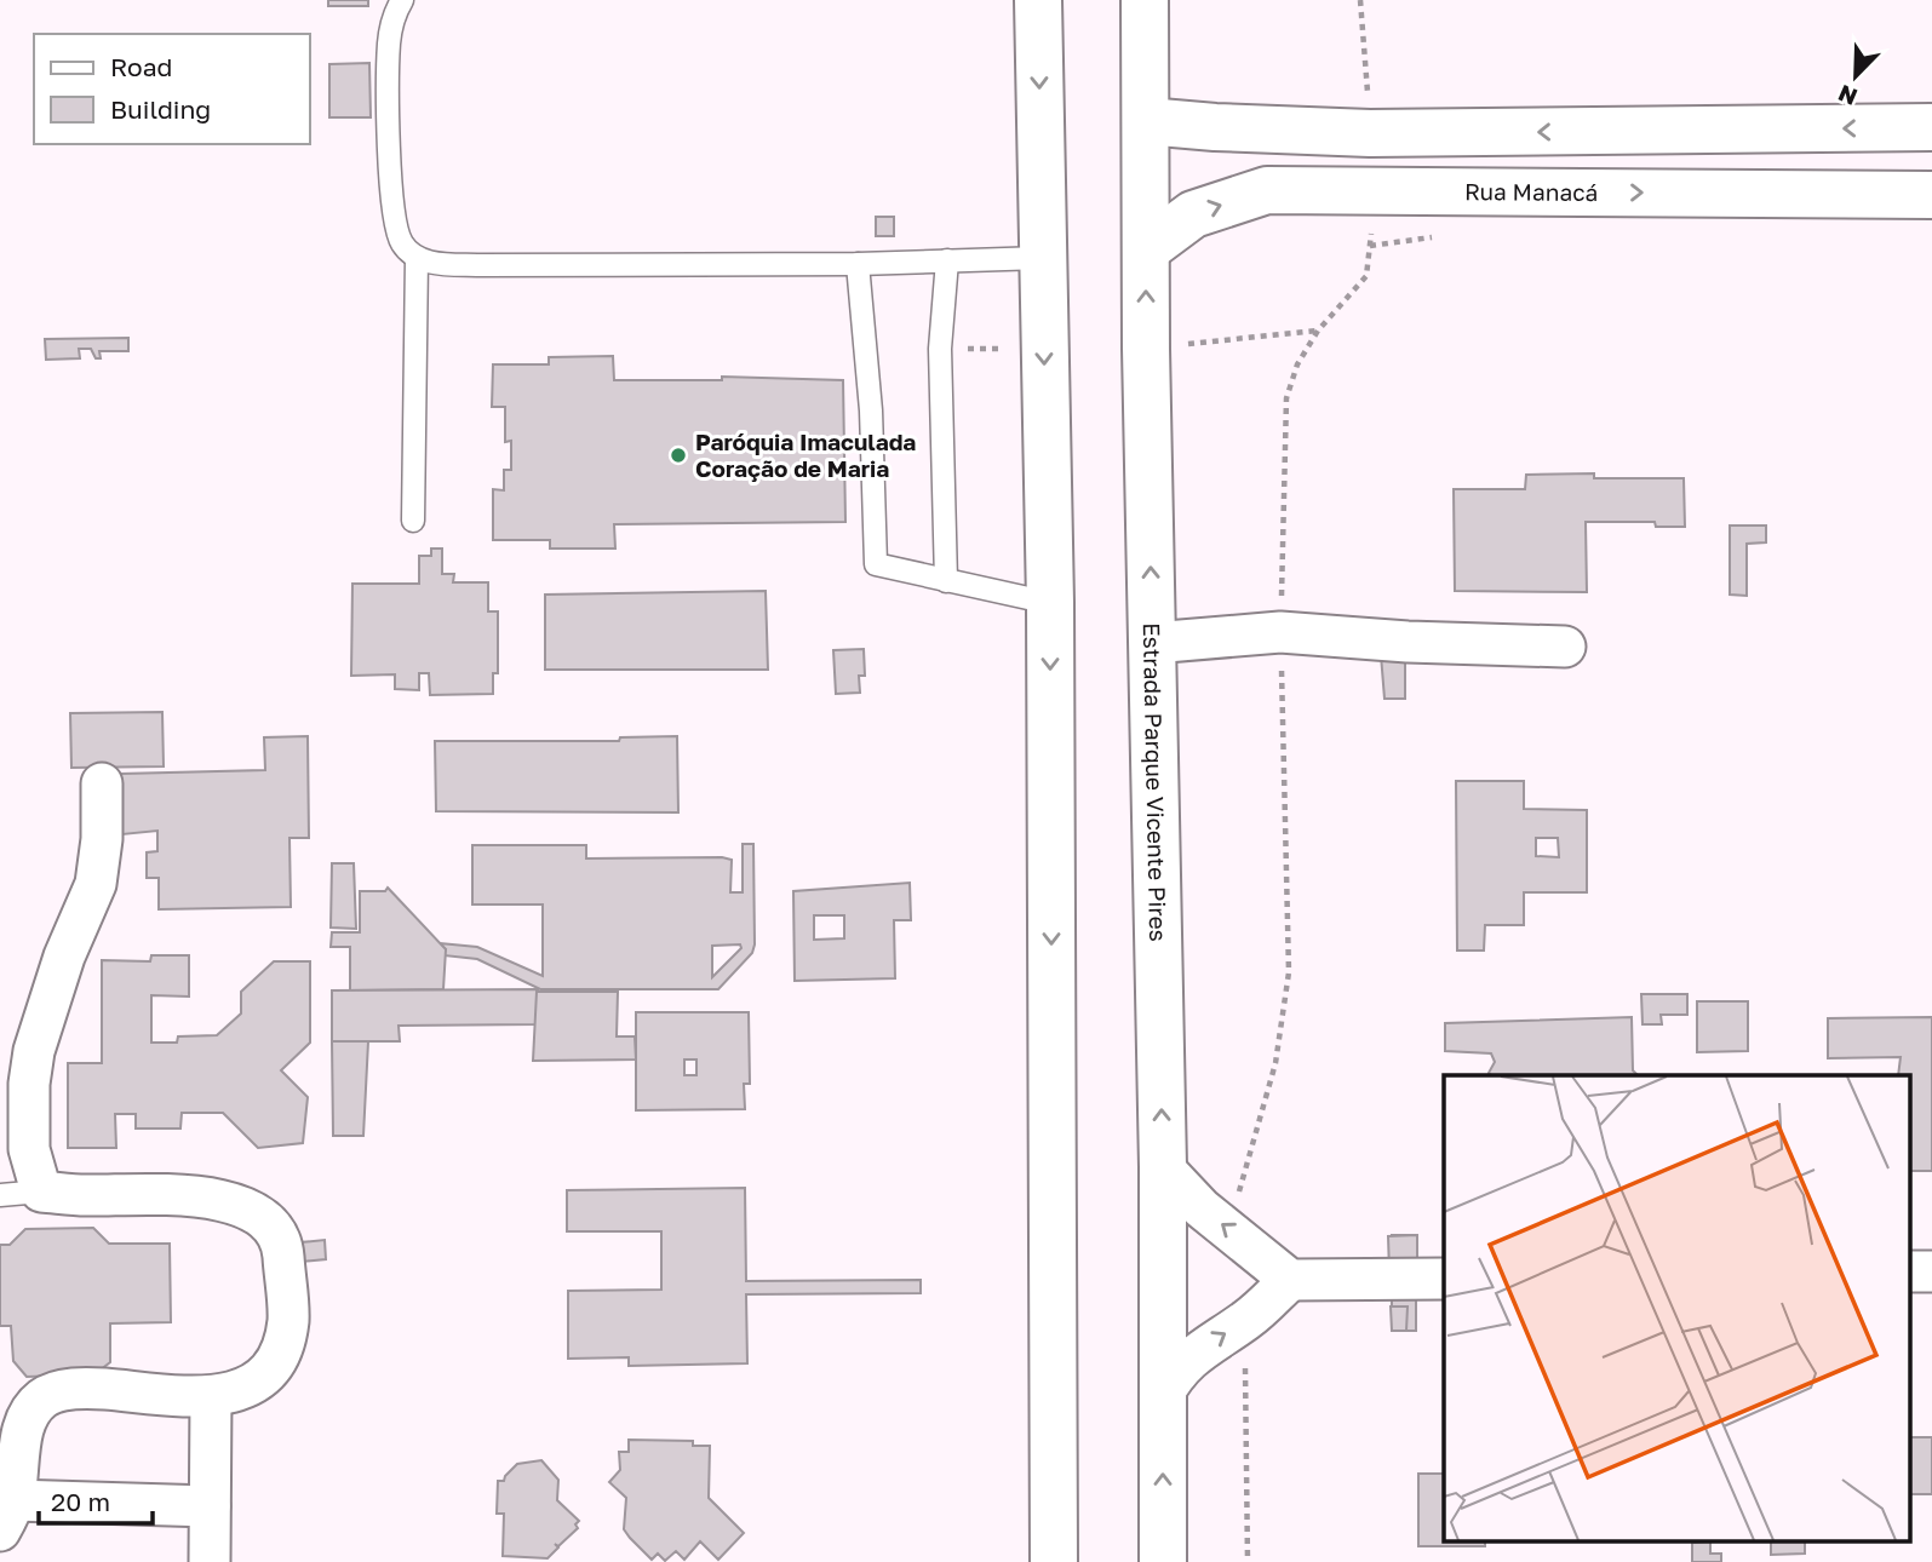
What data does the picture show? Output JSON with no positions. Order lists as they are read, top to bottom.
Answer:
{
  "streets": {
    "main road": ["Rua Manacá", "Estrada Parque Vicente Pires"]
  },
  "crossings": [
    ["Rua Manacá", "Estrada Parque Vicente Pires"]
  ],
  "places": ["Paróquia Imaculada Coração de Maria"],
  "legend": ["Road", "Building"],
  "scale_bar": "20 m",
  "north": "bottom left"
}
